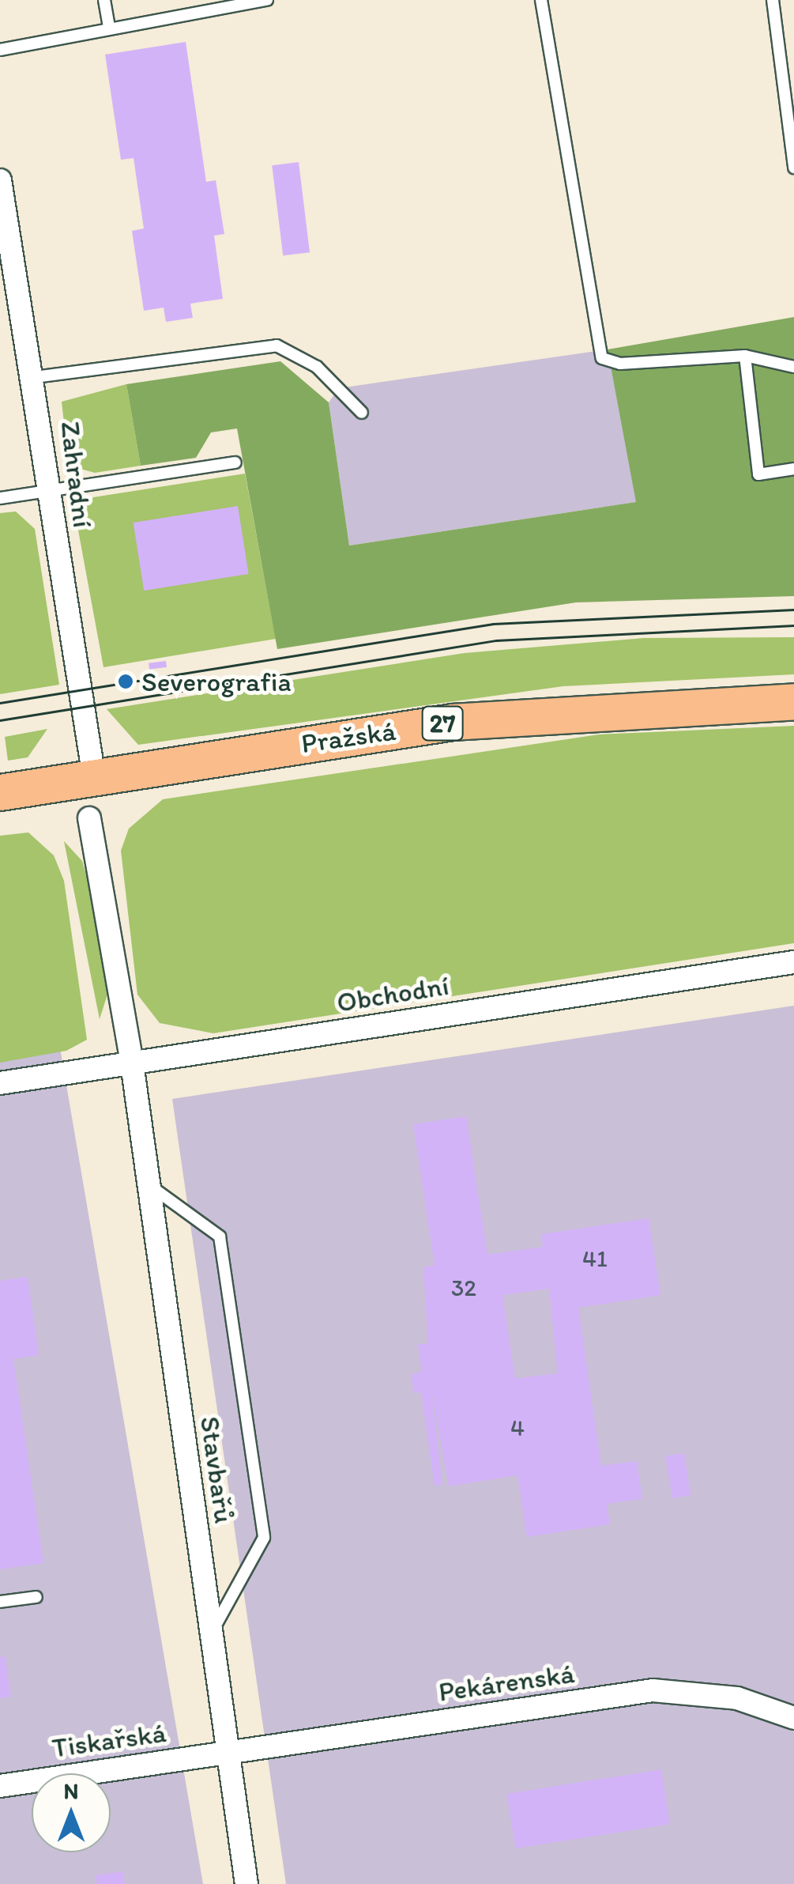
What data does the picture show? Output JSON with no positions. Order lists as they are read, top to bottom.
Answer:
{
  "streets": {
    "main road": ["27", "Pražská"],
    "street": [
      "Zahradní",
      "Obchodní",
      "Stavbařů",
      "Pekárenská",
      "Tiskařská"
    ]
  },
  "crossings": [
    ["Zahradní", "Pražská"],
    ["Obchodní", "Stavbařů"],
    ["Stavbařů", "Pekárenská"],
    ["Stavbařů", "Tiskařská"],
    ["Pekárenská", "Tiskařská"]
  ],
  "places": ["Severografia"],
  "house_numbers": ["41", "32", "4"],
  "north": "top"
}
